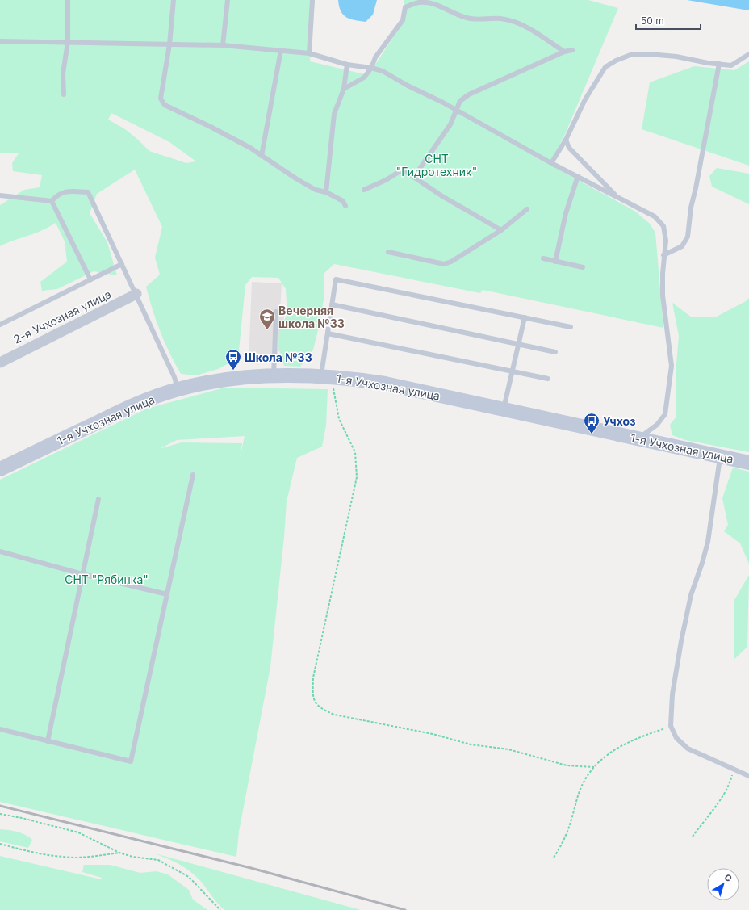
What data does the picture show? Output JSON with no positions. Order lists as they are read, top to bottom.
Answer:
{
  "streets": {
    "street": ["2-я Учхозная улица", "1-я Учхозная улица"]
  },
  "parks": ["СНТ \"Гидротехник\"", "СНТ \"Рябинка\""],
  "places": {
    "school or university": ["Вечерняя школа №33"],
    "bus stop": ["Школа №33", "Учхоз"]
  },
  "scale_bar": "50 m",
  "north": "top right"
}
